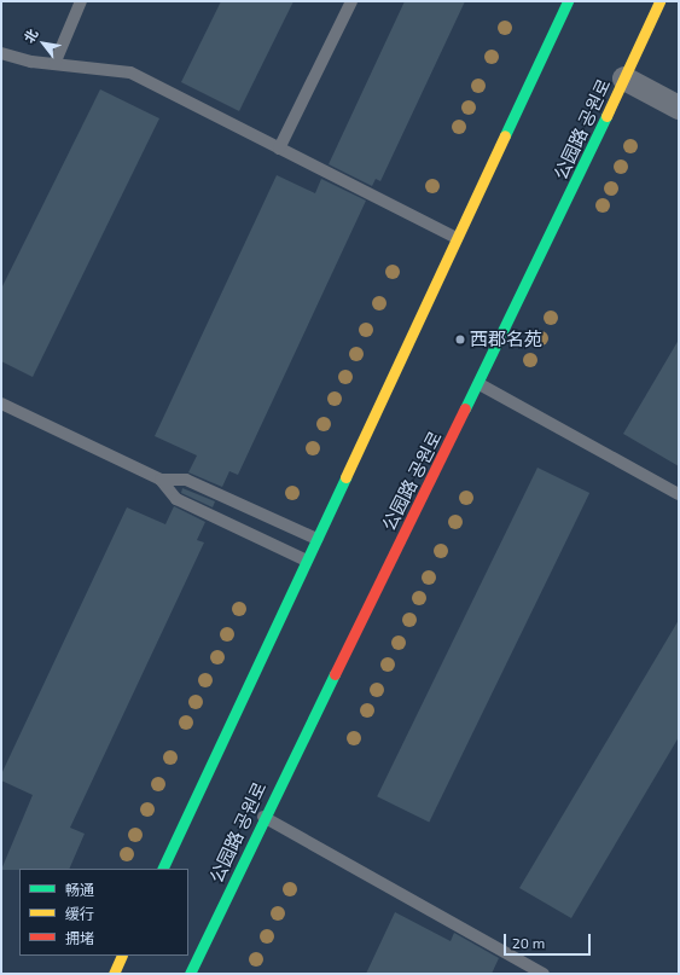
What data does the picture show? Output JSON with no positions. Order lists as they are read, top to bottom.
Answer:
{
  "streets": {
    "main road": ["公园路 공원로"]
  },
  "places": ["西郡名苑"],
  "legend": ["畅通", "缓行", "拥堵"],
  "scale_bar": "20 m",
  "north": "top left"
}
